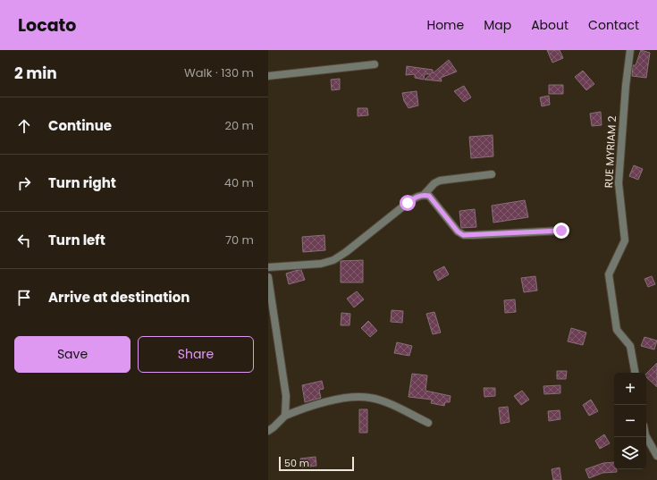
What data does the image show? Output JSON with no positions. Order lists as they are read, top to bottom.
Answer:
{
  "streets": {
    "street": ["RUE MYRIAM 2"]
  },
  "scale_bar": "50 m",
  "page": {
    "header": "Locato",
    "nav": [
      "Home",
      "Map",
      "About",
      "Contact"
    ],
    "heading": ["2 min", "Walk · 130 m"],
    "list": [
      ["Continue", "20 m"],
      ["Turn right", "40 m"],
      ["Turn left", "70 m"],
      "Arrive at destination"
    ],
    "buttons": ["Save", "Share"],
    "map_buttons": ["+", "−"],
    "scale": "50 m"
  }
}
